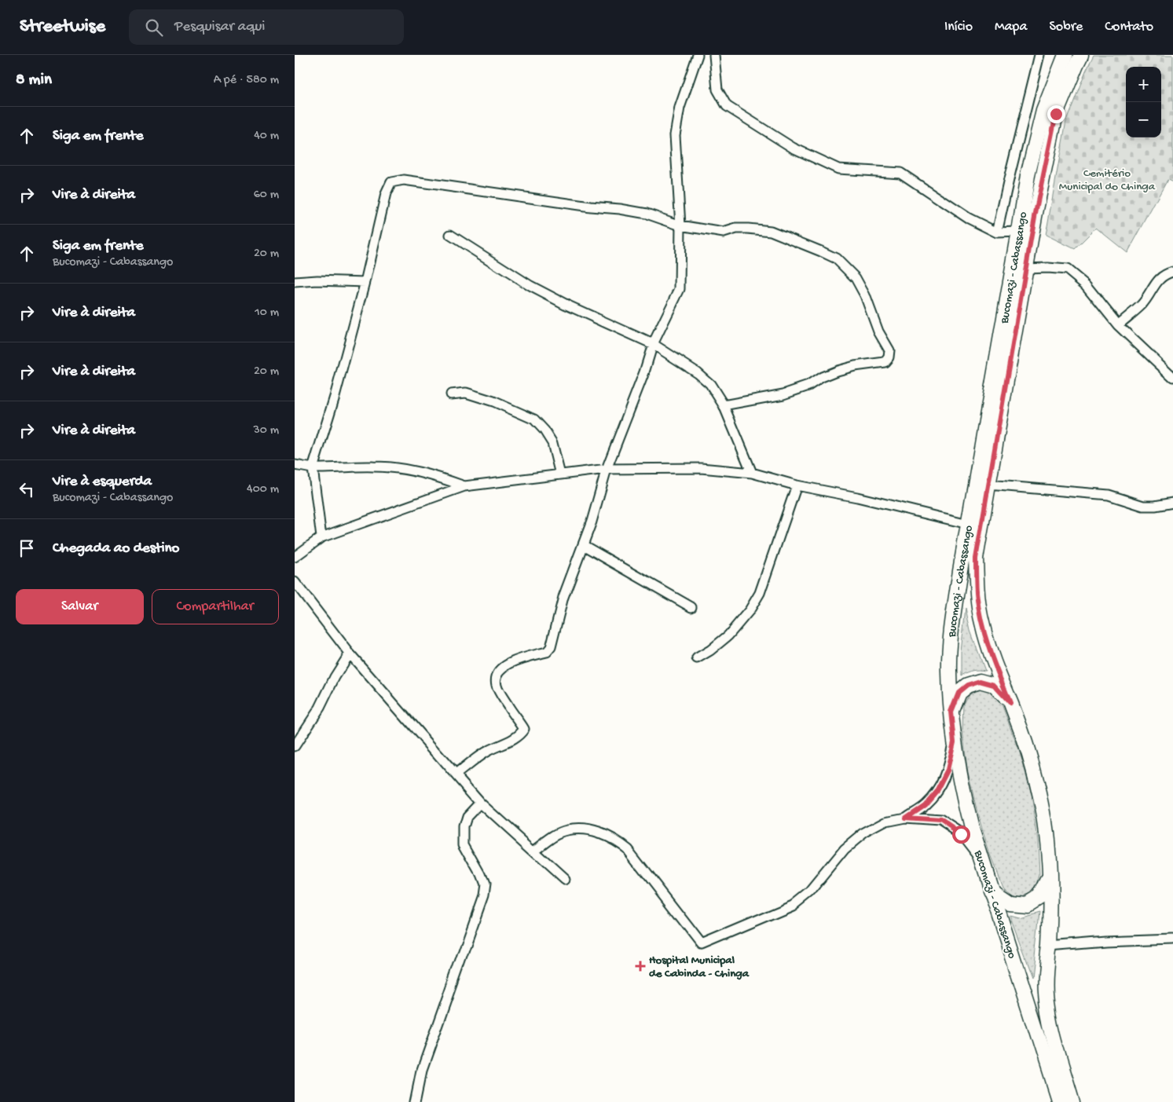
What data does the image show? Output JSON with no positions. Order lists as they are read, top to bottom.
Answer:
{
  "streets": {
    "main road": ["Bucomazi - Cabassango"]
  },
  "parks": ["Cemitério Municipal do Chinga"],
  "places": {
    "health": ["Hospital Municipal de Cabinda - Chinga"]
  },
  "page": {
    "header": "Streetwise",
    "search": "Pesquisar aqui",
    "nav": [
      "Início",
      "Mapa",
      "Sobre",
      "Contato"
    ],
    "heading": ["8 min", "A pé · 580 m"],
    "map_buttons": ["+", "−"],
    "list": [
      ["Siga em frente", "40 m"],
      ["Vire à direita", "60 m"],
      ["Siga em frente", "Bucomazi - Cabassango", "20 m"],
      ["Vire à direita", "10 m"],
      ["Vire à direita", "20 m"],
      ["Vire à direita", "30 m"],
      ["Vire à esquerda", "Bucomazi - Cabassango", "400 m"],
      "Chegada ao destino"
    ],
    "buttons": ["Salvar", "Compartilhar"]
  }
}
